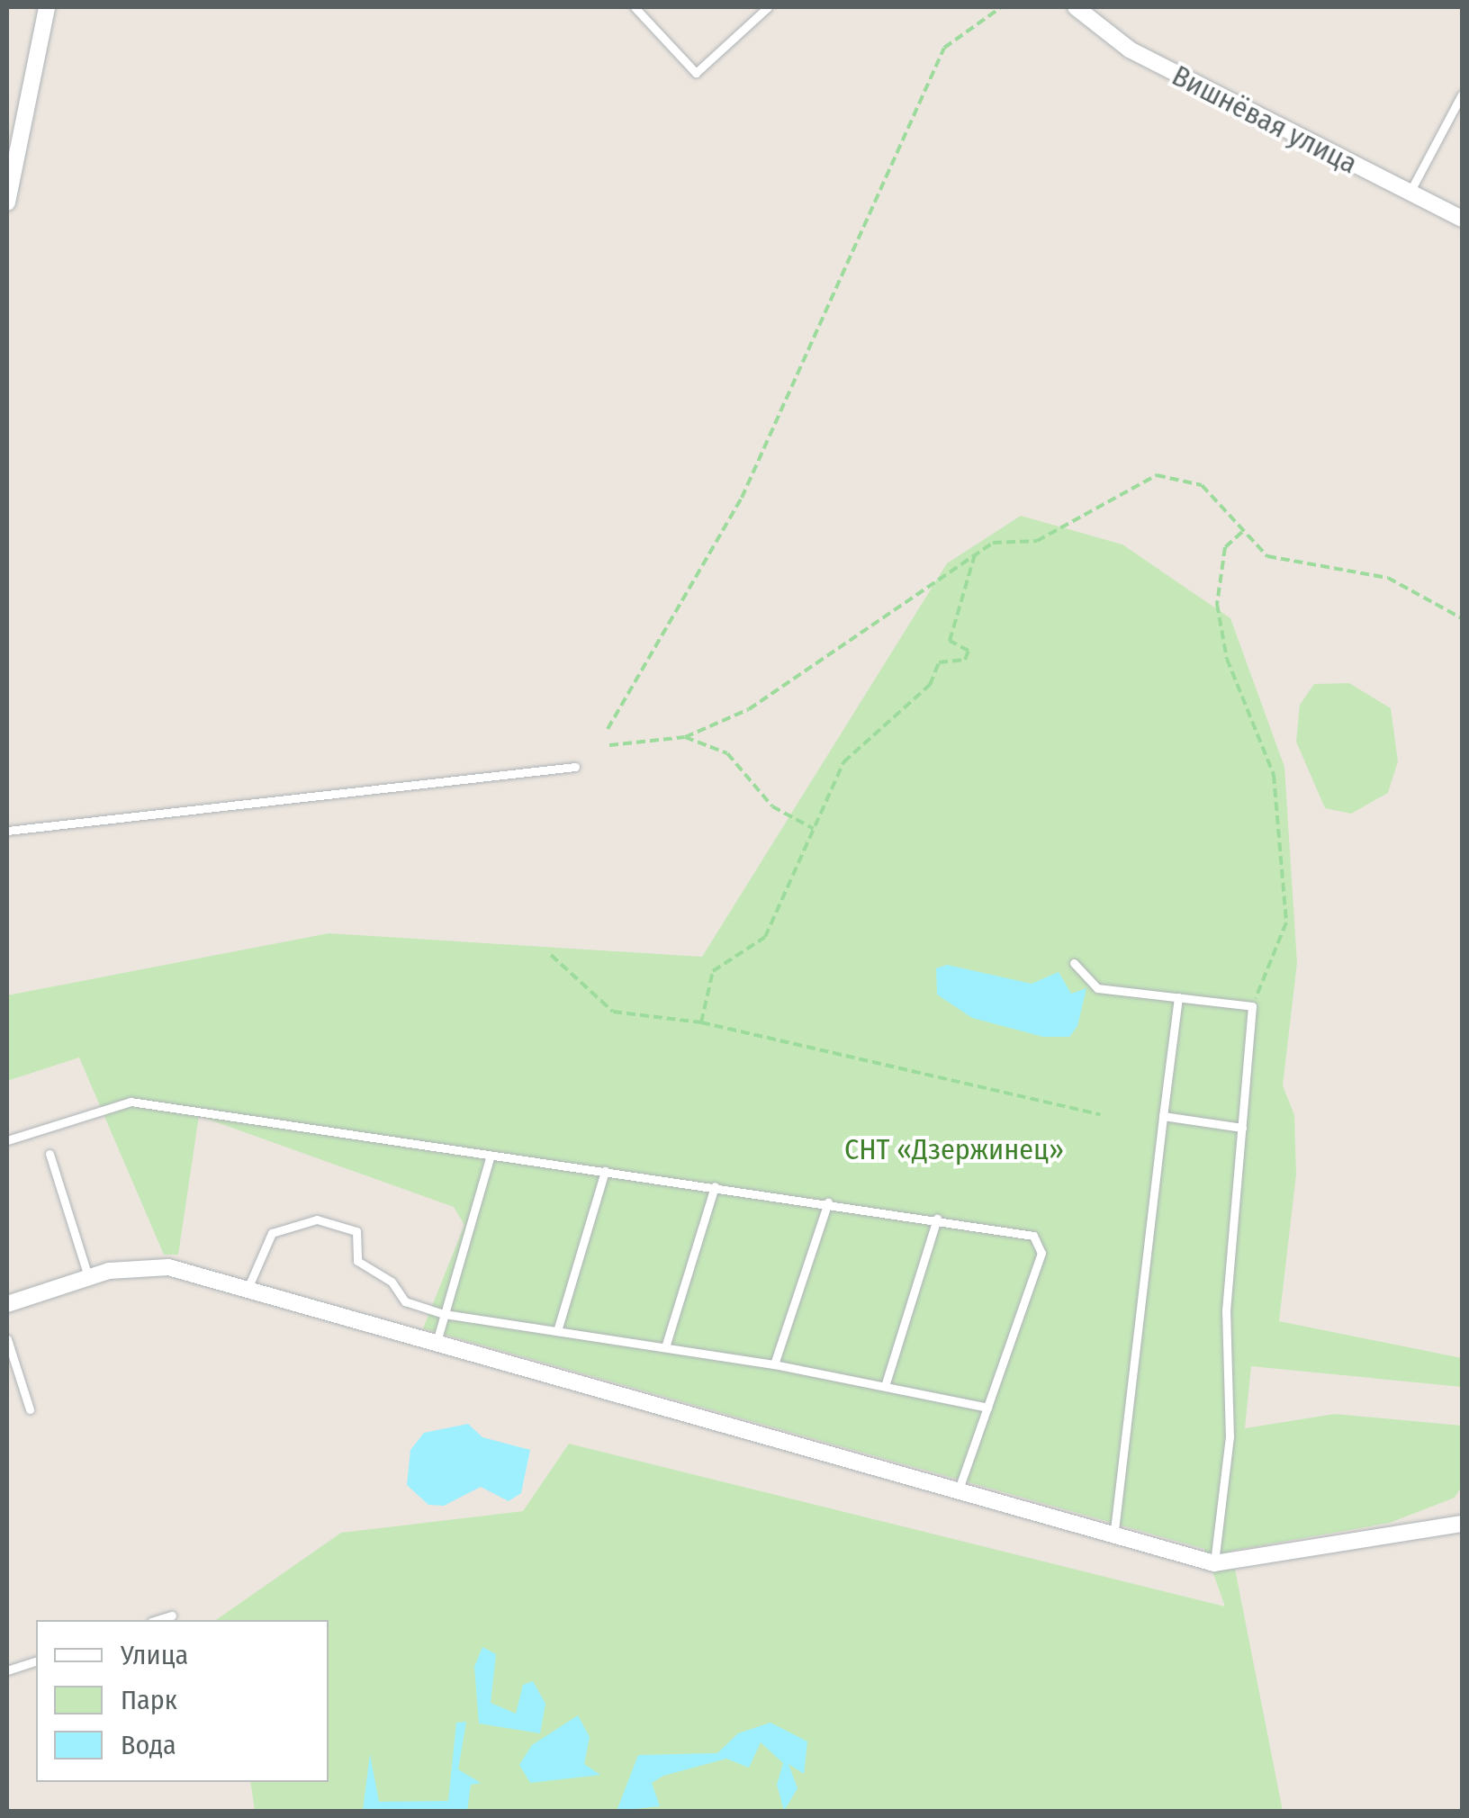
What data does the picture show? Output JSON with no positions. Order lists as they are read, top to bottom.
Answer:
{
  "streets": {
    "street": ["Вишнёвая улица"]
  },
  "parks": ["СНТ «Дзержинец»"],
  "legend": ["Улица", "Парк", "Вода"]
}
